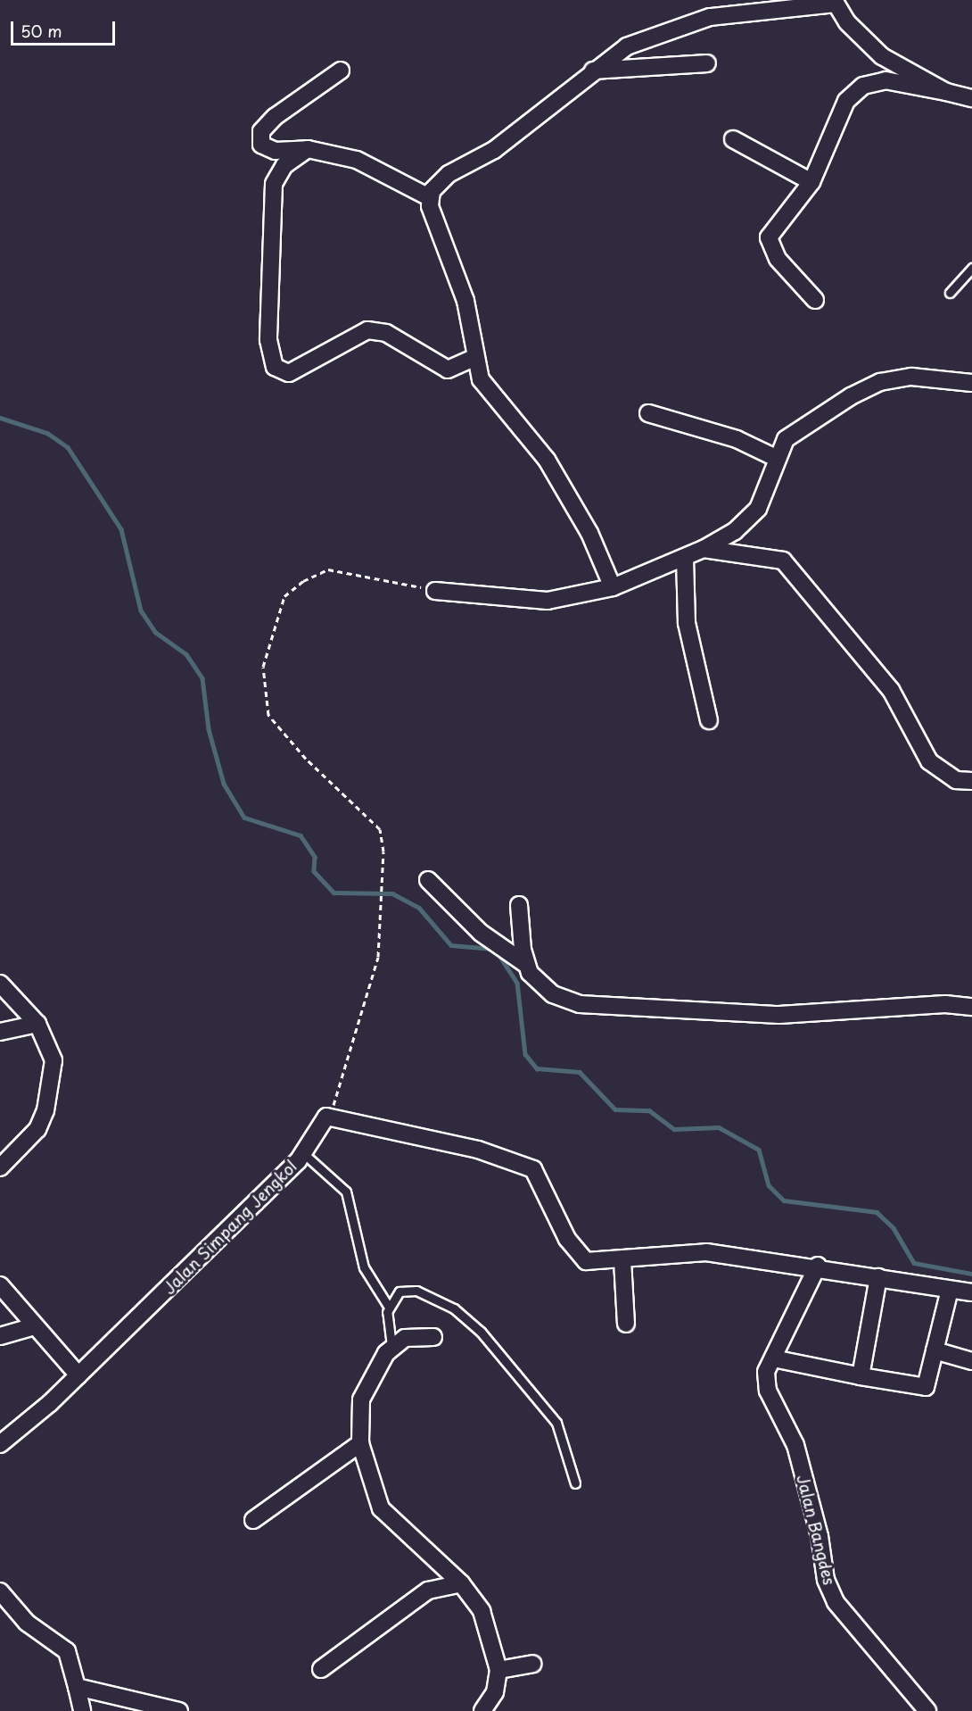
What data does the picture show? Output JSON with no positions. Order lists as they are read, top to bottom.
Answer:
{
  "streets": {
    "street": ["Jalan Simpang Jengkol", "Jalan Bangdes"]
  },
  "scale_bar": "50 m"
}
